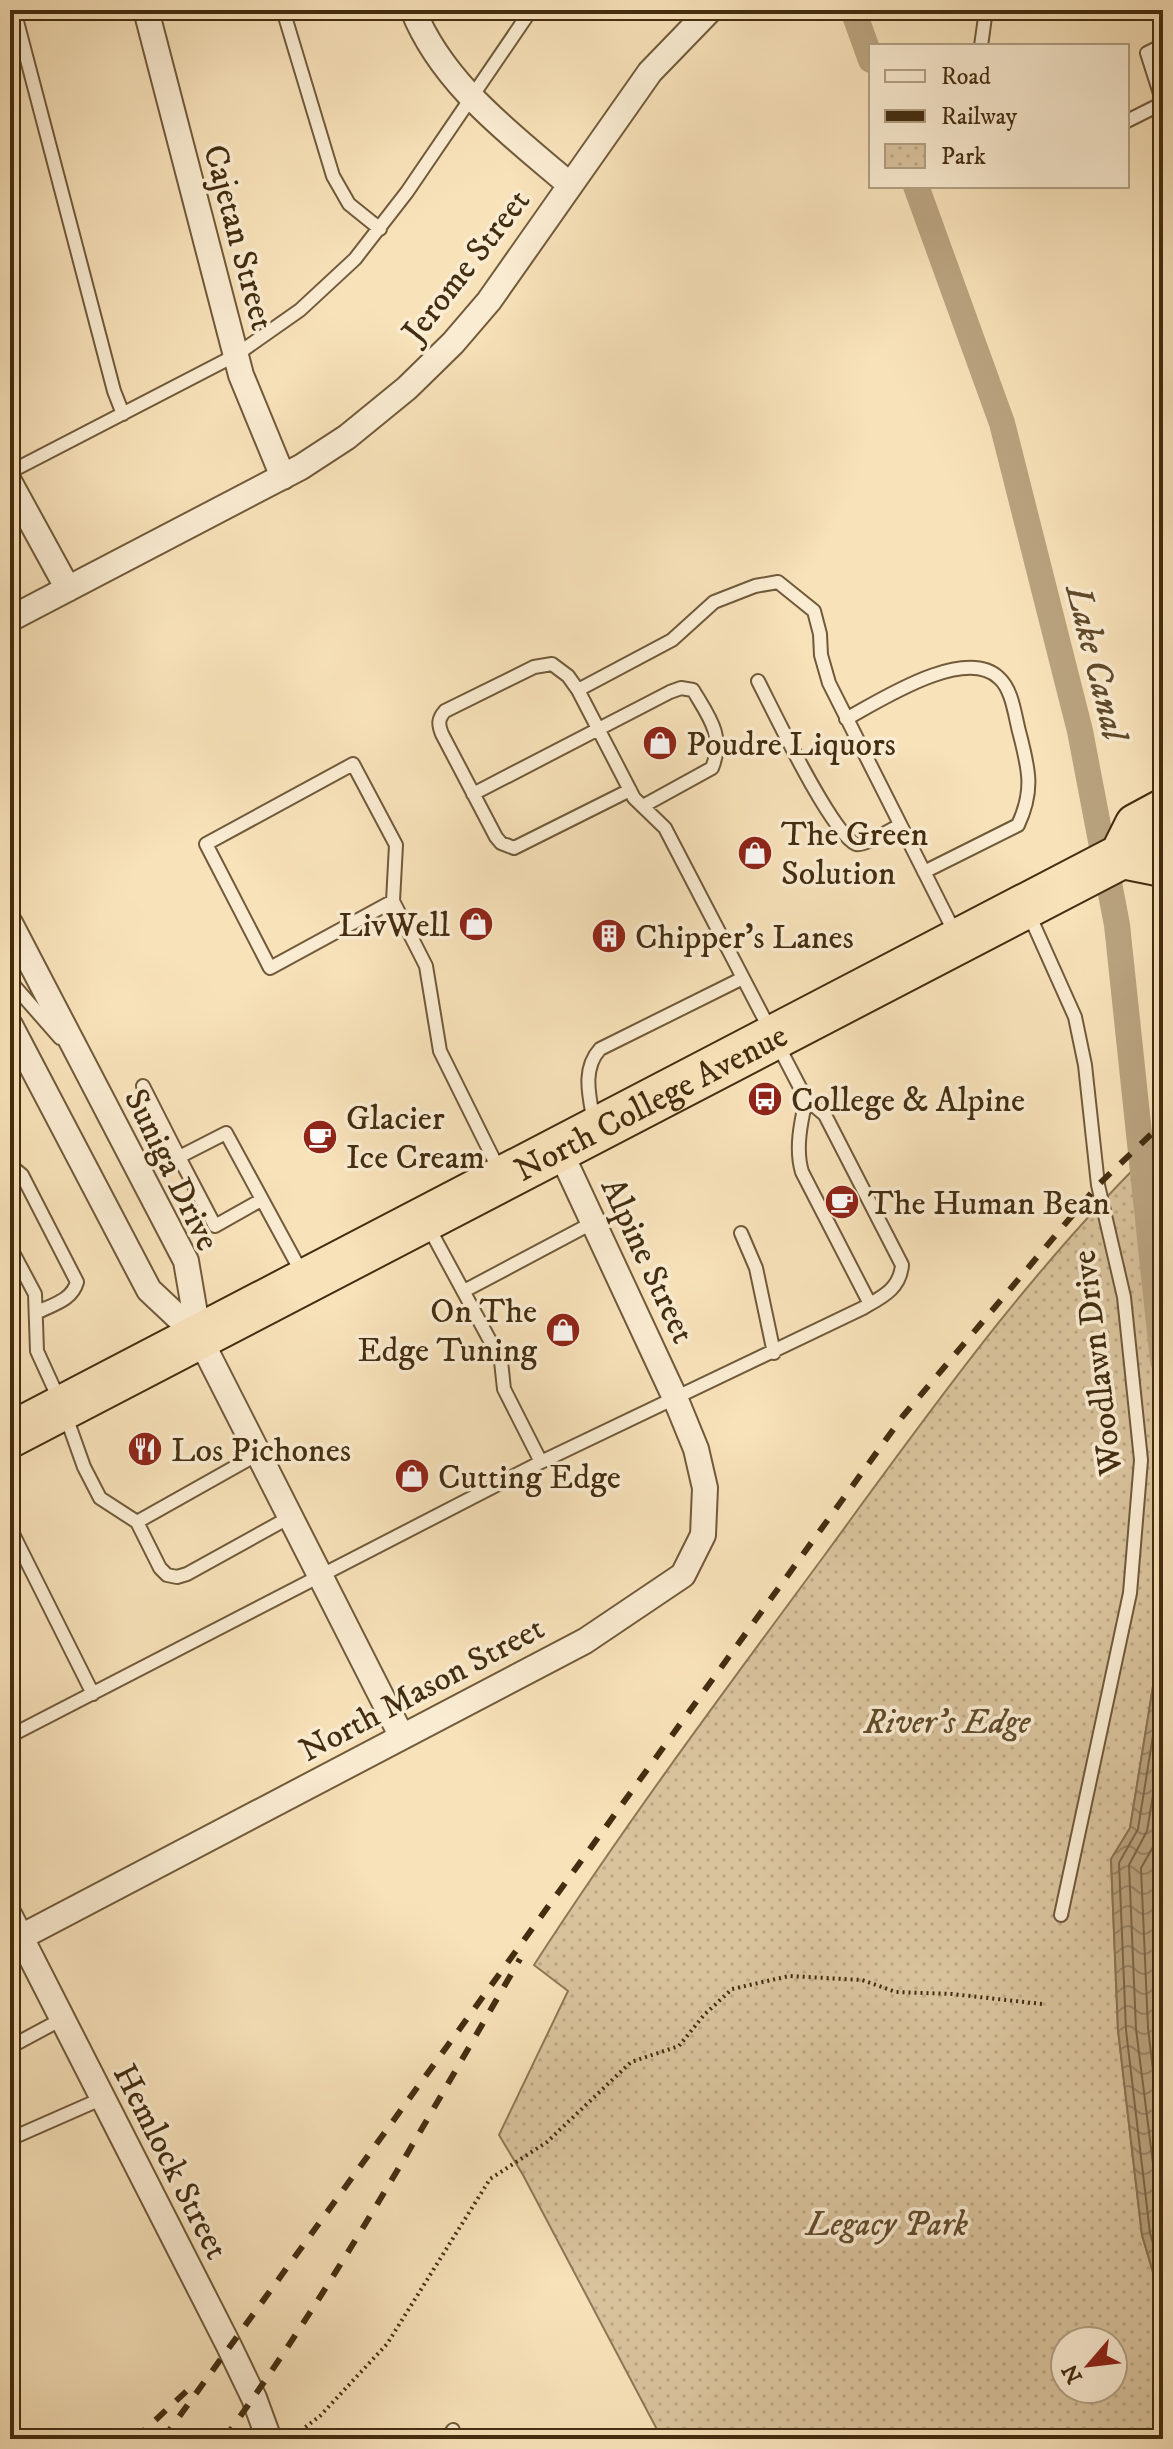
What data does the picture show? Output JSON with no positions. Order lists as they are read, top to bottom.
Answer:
{
  "streets": {
    "highway": ["North College Avenue"],
    "street": [
      "Cajetan Street",
      "Jerome Street",
      "Suniga Drive",
      "Alpine Street",
      "North Mason Street",
      "Hemlock Street"
    ],
    "lane": ["Woodlawn Drive"]
  },
  "crossings": [
    ["Cajetan Street", "Jerome Street"],
    ["North College Avenue", "Suniga Drive"],
    ["North College Avenue", "Alpine Street"],
    ["North College Avenue", "Woodlawn Drive"],
    ["Alpine Street", "North Mason Street"],
    ["North Mason Street", "Hemlock Street"]
  ],
  "water": ["Lake Canal"],
  "parks": ["River's Edge", "Legacy Park"],
  "places": {
    "shop": [
      "Poudre Liquors",
      "The Green Solution",
      "LivWell",
      "On The Edge Tuning",
      "Cutting Edge"
    ],
    "building": ["Chipper's Lanes"],
    "bus stop": ["College & Alpine"],
    "cafe": ["Glacier Ice Cream", "The Human Bean"],
    "restaurant": ["Los Pichones"]
  },
  "legend": ["Road", "Railway", "Park"],
  "north": "bottom left"
}
